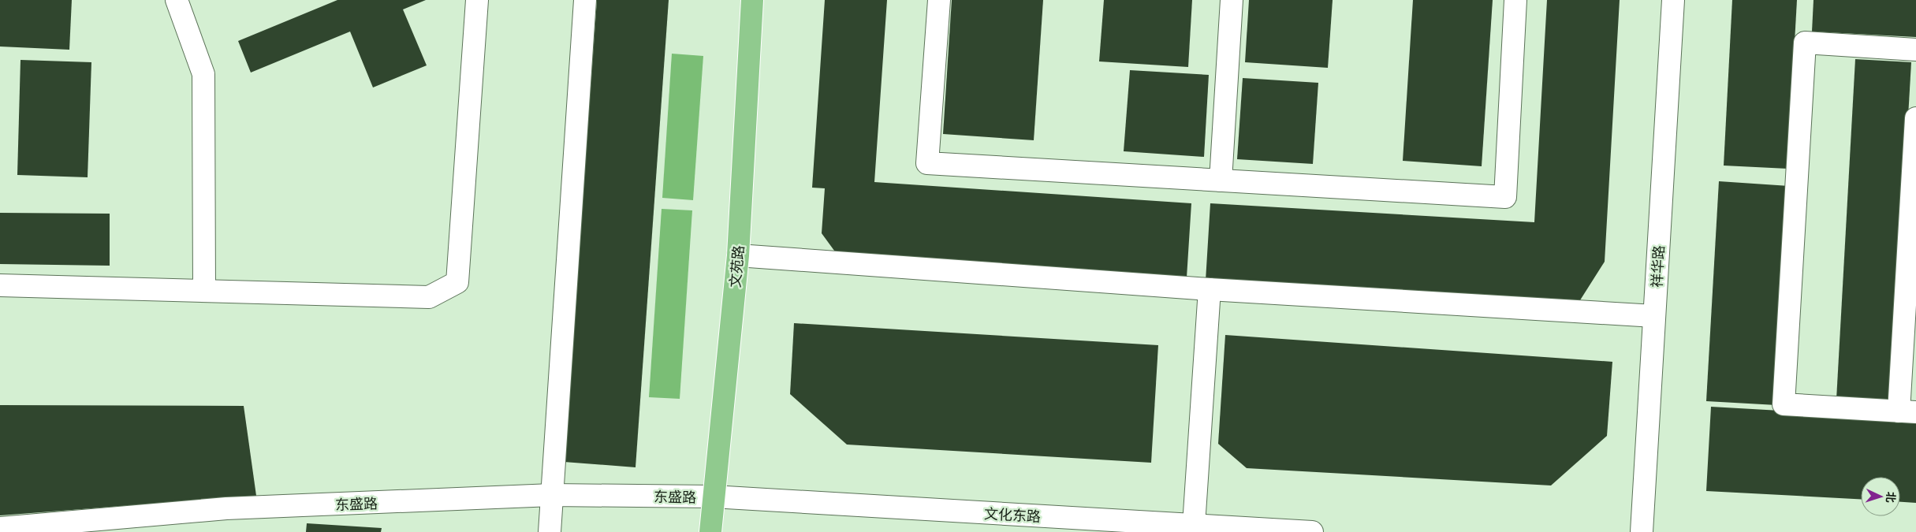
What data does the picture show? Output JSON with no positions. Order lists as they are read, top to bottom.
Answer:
{
  "streets": {
    "main road": ["文苑路"],
    "street": ["祥华路", "东盛路", "文化东路"]
  },
  "crossings": [
    ["文苑路", "东盛路"],
    ["文苑路", "文化东路"],
    ["东盛路", "文化东路"]
  ],
  "north": "right"
}
